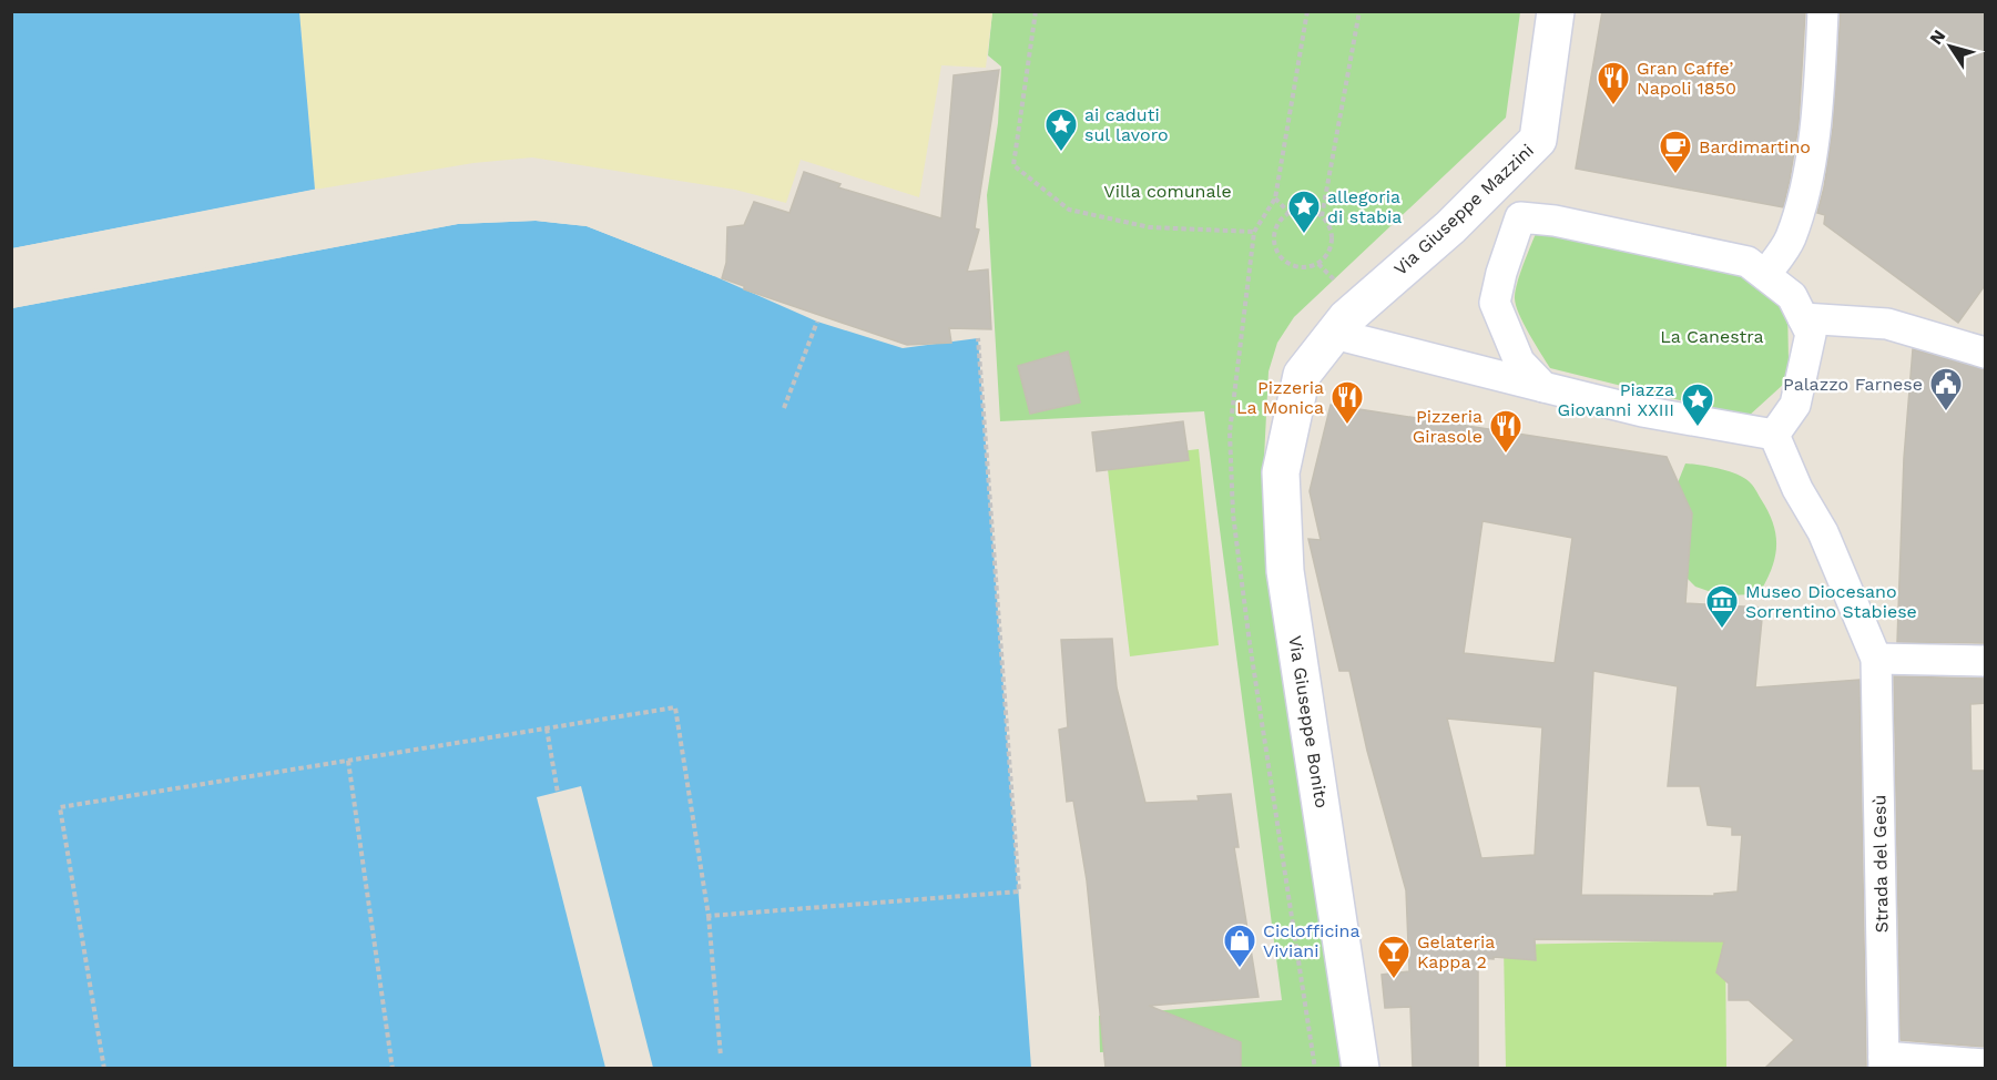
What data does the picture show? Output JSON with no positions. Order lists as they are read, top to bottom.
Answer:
{
  "streets": {
    "street": ["Via Giuseppe Mazzini", "Via Giuseppe Bonito", "Strada del Gesù"]
  },
  "crossings": [
    ["Via Giuseppe Mazzini", "Via Giuseppe Bonito"]
  ],
  "parks": ["Villa comunale", "La Canestra"],
  "places": {
    "restaurant": ["Gran Caffe’ Napoli 1850", "Pizzeria La Monica", "Pizzeria Girasole"],
    "place": ["ai caduti sul lavoro", "allegoria di stabia", "Piazza Giovanni XXIII"],
    "cafe": ["Bardimartino"],
    "public building": ["Palazzo Farnese"],
    "museum": ["Museo Diocesano Sorrentino Stabiese"],
    "shop": ["Ciclofficina Viviani"],
    "bar": ["Gelateria Kappa 2"]
  },
  "north": "top left"
}
